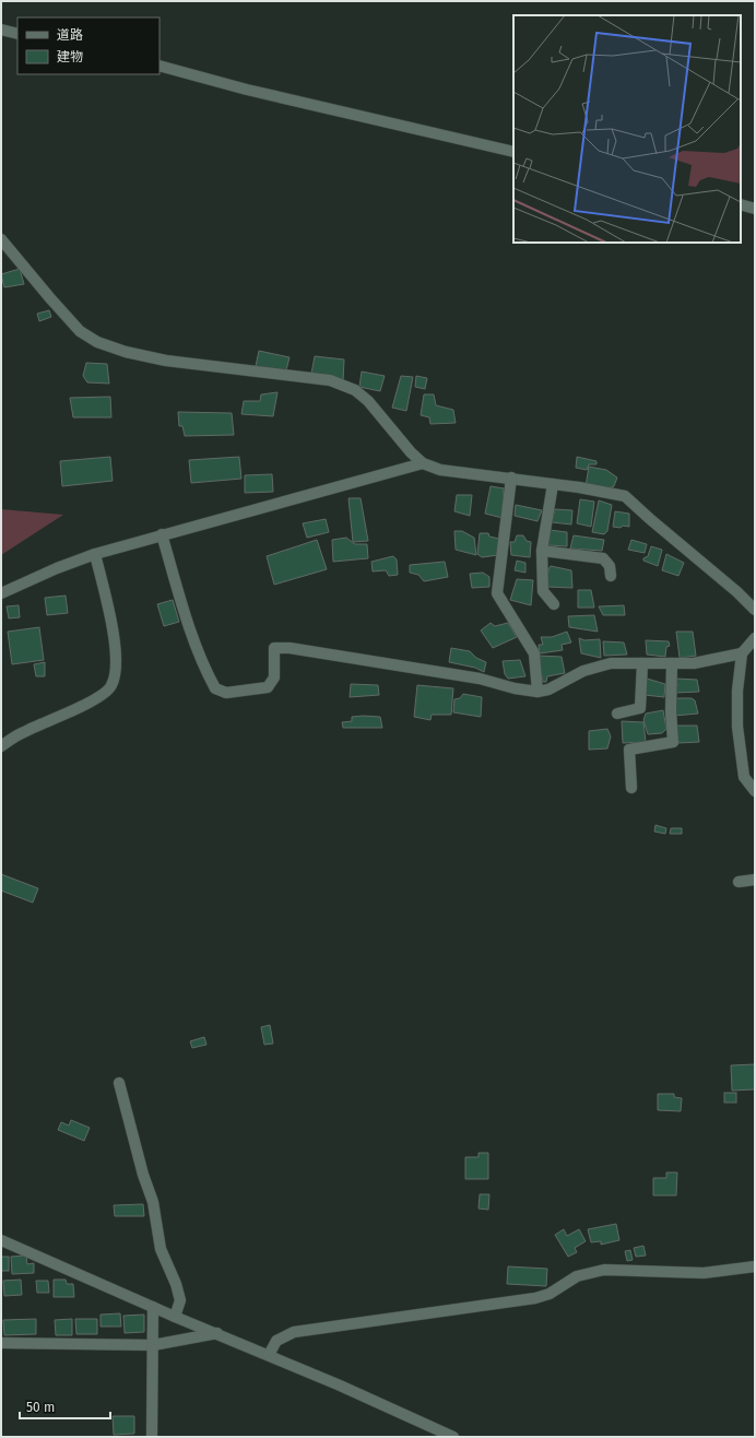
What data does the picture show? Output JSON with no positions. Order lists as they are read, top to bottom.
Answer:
{
  "legend": ["道路", "建物"],
  "scale_bar": "50 m"
}
